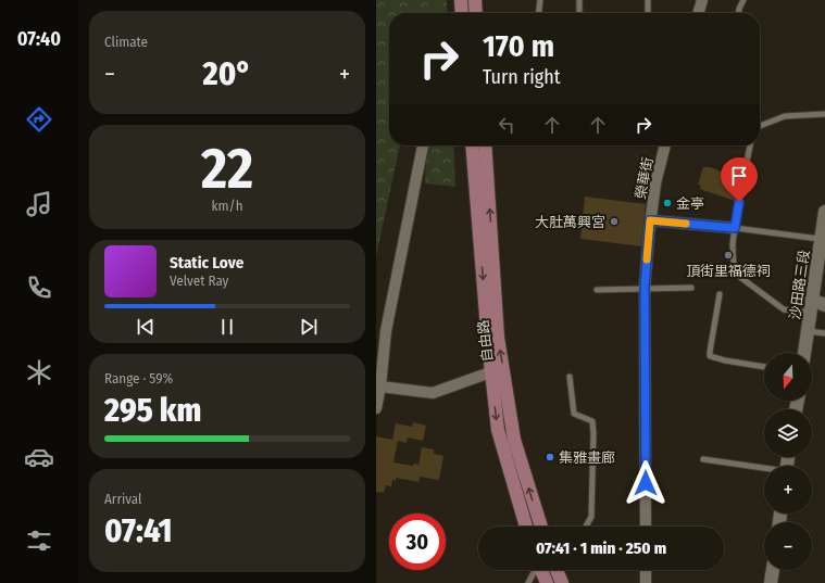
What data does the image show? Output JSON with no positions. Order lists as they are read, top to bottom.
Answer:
{
  "streets": {
    "main road": ["自由路"],
    "street": ["榮華街", "沙田路三段"]
  },
  "places": [
    "金亭",
    "大肚萬興宮",
    "頂街里福德祠",
    "集雅畫廊"
  ],
  "north": "bottom",
  "page": {
    "tabs": "07:40",
    "tile": [
      "Climate",
      ["22", "km/h"],
      ["Range · 59%", "295 km"],
      ["Arrival", "07:41"]
    ],
    "turn": ["170 m", "Turn right"],
    "heat": ["−", "20°", "+"],
    "song": ["Static Love", "Velvet Ray"],
    "map_buttons": ["+", "−"],
    "limit": "30",
    "trip": "07:41 · 1 min · 250 m"
  }
}
